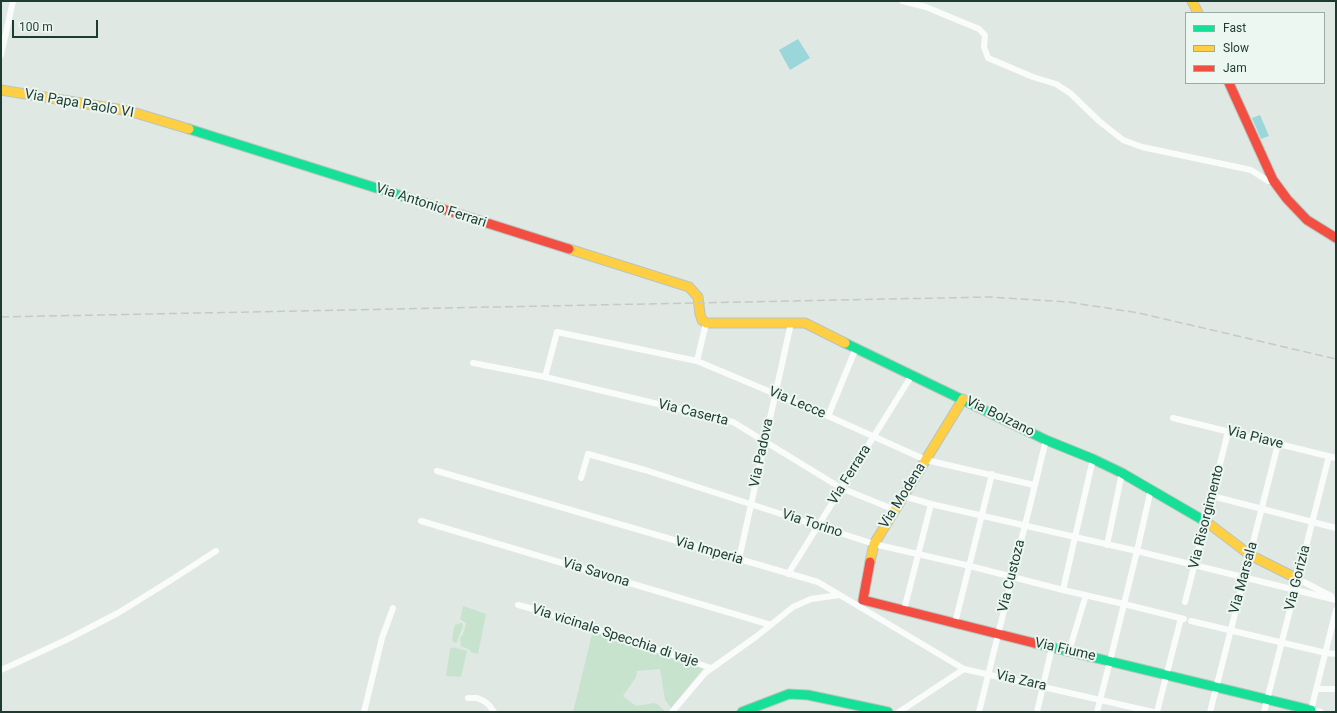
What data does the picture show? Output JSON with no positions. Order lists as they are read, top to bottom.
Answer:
{
  "streets": {
    "street": [
      "Via Papa Paolo VI",
      "Via Antonio Ferrari",
      "Via Lecce",
      "Via Caserta",
      "Via Bolzano",
      "Via Piave",
      "Via Padova",
      "Via Ferrara",
      "Via Modena",
      "Via Risorgimento",
      "Via Torino",
      "Via Imperia",
      "Via Savona",
      "Via Custoza",
      "Via Marsala",
      "Via Gorizia",
      "Via vicinale Specchia di vaje",
      "Via Fiume",
      "Via Zara"
    ]
  },
  "crossings": [
    ["Via Papa Paolo VI", "Via Antonio Ferrari"],
    ["Via Antonio Ferrari", "Via Bolzano"],
    ["Via Lecce", "Via Caserta"],
    ["Via Lecce", "Via Padova"],
    ["Via Lecce", "Via Ferrara"],
    ["Via Lecce", "Via Modena"],
    ["Via Lecce", "Via Custoza"],
    ["Via Caserta", "Via Padova"],
    ["Via Caserta", "Via Ferrara"],
    ["Via Caserta", "Via Modena"],
    ["Via Bolzano", "Via Padova"],
    ["Via Bolzano", "Via Ferrara"],
    ["Via Bolzano", "Via Modena"],
    ["Via Bolzano", "Via Risorgimento"],
    ["Via Bolzano", "Via Custoza"],
    ["Via Bolzano", "Via Marsala"],
    ["Via Bolzano", "Via Gorizia"],
    ["Via Piave", "Via Risorgimento"],
    ["Via Piave", "Via Marsala"],
    ["Via Piave", "Via Gorizia"],
    ["Via Padova", "Via Torino"],
    ["Via Padova", "Via Imperia"],
    ["Via Ferrara", "Via Torino"],
    ["Via Ferrara", "Via Imperia"],
    ["Via Modena", "Via Torino"],
    ["Via Modena", "Via Fiume"],
    ["Via Torino", "Via Custoza"],
    ["Via Imperia", "Via Zara"],
    ["Via Custoza", "Via Fiume"],
    ["Via Custoza", "Via Zara"],
    ["Via Marsala", "Via Fiume"],
    ["Via Gorizia", "Via Fiume"]
  ],
  "legend": ["Fast", "Slow", "Jam"],
  "scale_bar": "100 m"
}
